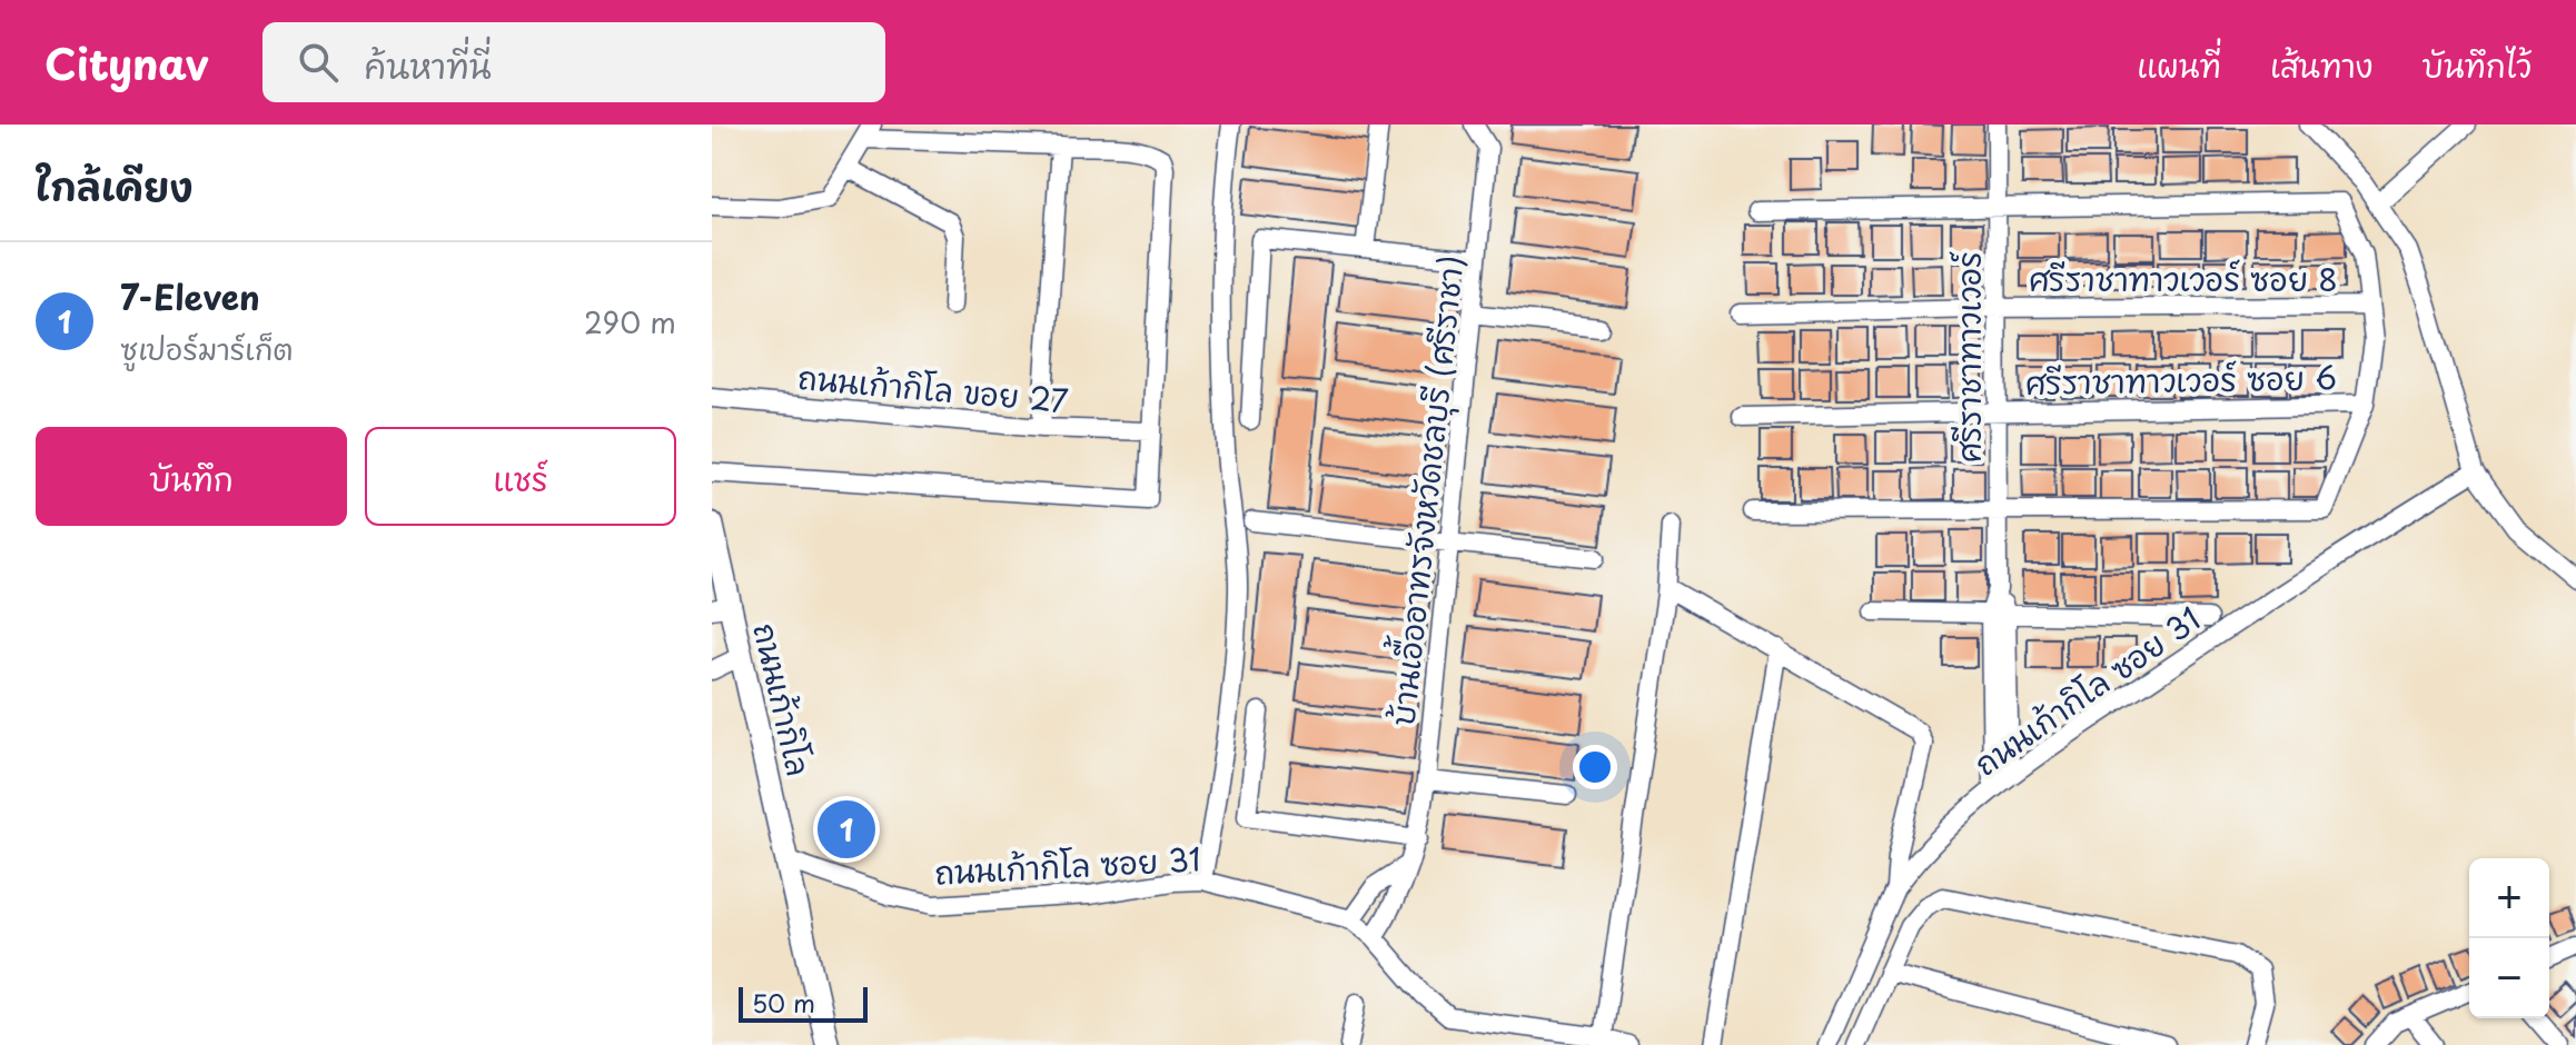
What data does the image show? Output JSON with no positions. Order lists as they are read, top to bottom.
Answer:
{
  "streets": {
    "main road": ["ถนนเก้ากิโล"],
    "street": [
      "ศรีราชาทาวเวอร์ ซอย 8",
      "ศรีราชาทาวเวอร์",
      "ศรีราชาทาวเวอร์ ซอย 6",
      "ถนนเก้ากิโล ขอย 27",
      "บ้านเอื้ออาทรจังหวัดชลบุรี (ศรีราชา)",
      "ถนนเก้ากิโล ซอย 31"
    ]
  },
  "crossings": [
    ["ศรีราชาทาวเวอร์ ซอย 8", "ศรีราชาทาวเวอร์"],
    ["ศรีราชาทาวเวอร์", "ศรีราชาทาวเวอร์ ซอย 6"],
    ["ศรีราชาทาวเวอร์", "ถนนเก้ากิโล ซอย 31"],
    ["บ้านเอื้ออาทรจังหวัดชลบุรี (ศรีราชา)", "ถนนเก้ากิโล ซอย 31"],
    ["ถนนเก้ากิโล ซอย 31", "ถนนเก้ากิโล"]
  ],
  "scale_bar": "50 m",
  "page": {
    "header": "Citynav",
    "search": "ค้นหาที่นี่",
    "nav": ["แผนที่", "เส้นทาง", "บันทึกไว้"],
    "heading": "ใกล้เคียง",
    "list": [
      {
        "mark": "1",
        "name": "7-Eleven",
        "note": "ซูเปอร์มาร์เก็ต",
        "value": "290 m"
      }
    ],
    "buttons": ["บันทึก", "แชร์"],
    "pins": "1",
    "map_buttons": ["+", "−"],
    "scale": "50 m"
  }
}
